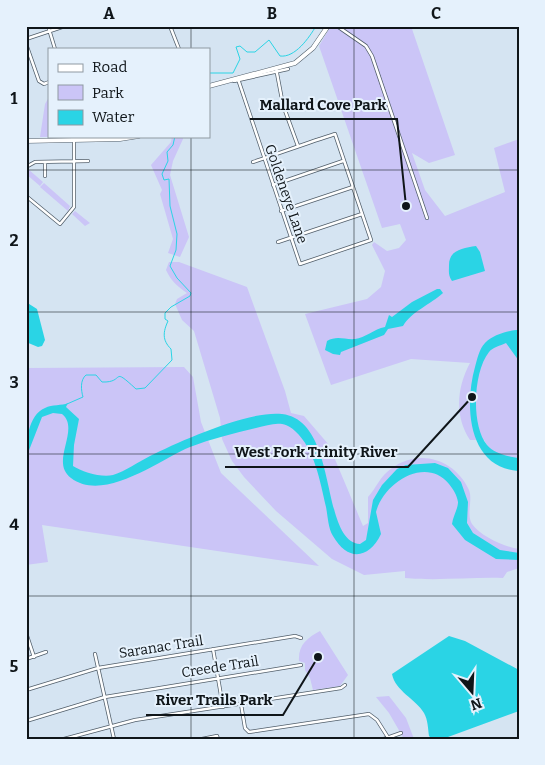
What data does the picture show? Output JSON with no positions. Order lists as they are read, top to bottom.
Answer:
{
  "streets": {
    "street": ["Goldeneye Lane", "Saranac Trail", "Creede Trail"]
  },
  "places": ["Mallard Cove Park", "West Fork Trinity River", "River Trails Park"],
  "legend": ["Road", "Park", "Water"],
  "north": "bottom",
  "grid": {
    "columns": ["A", "B", "C"],
    "rows": [
      "1",
      "2",
      "3",
      "4",
      "5"
    ]
  }
}
